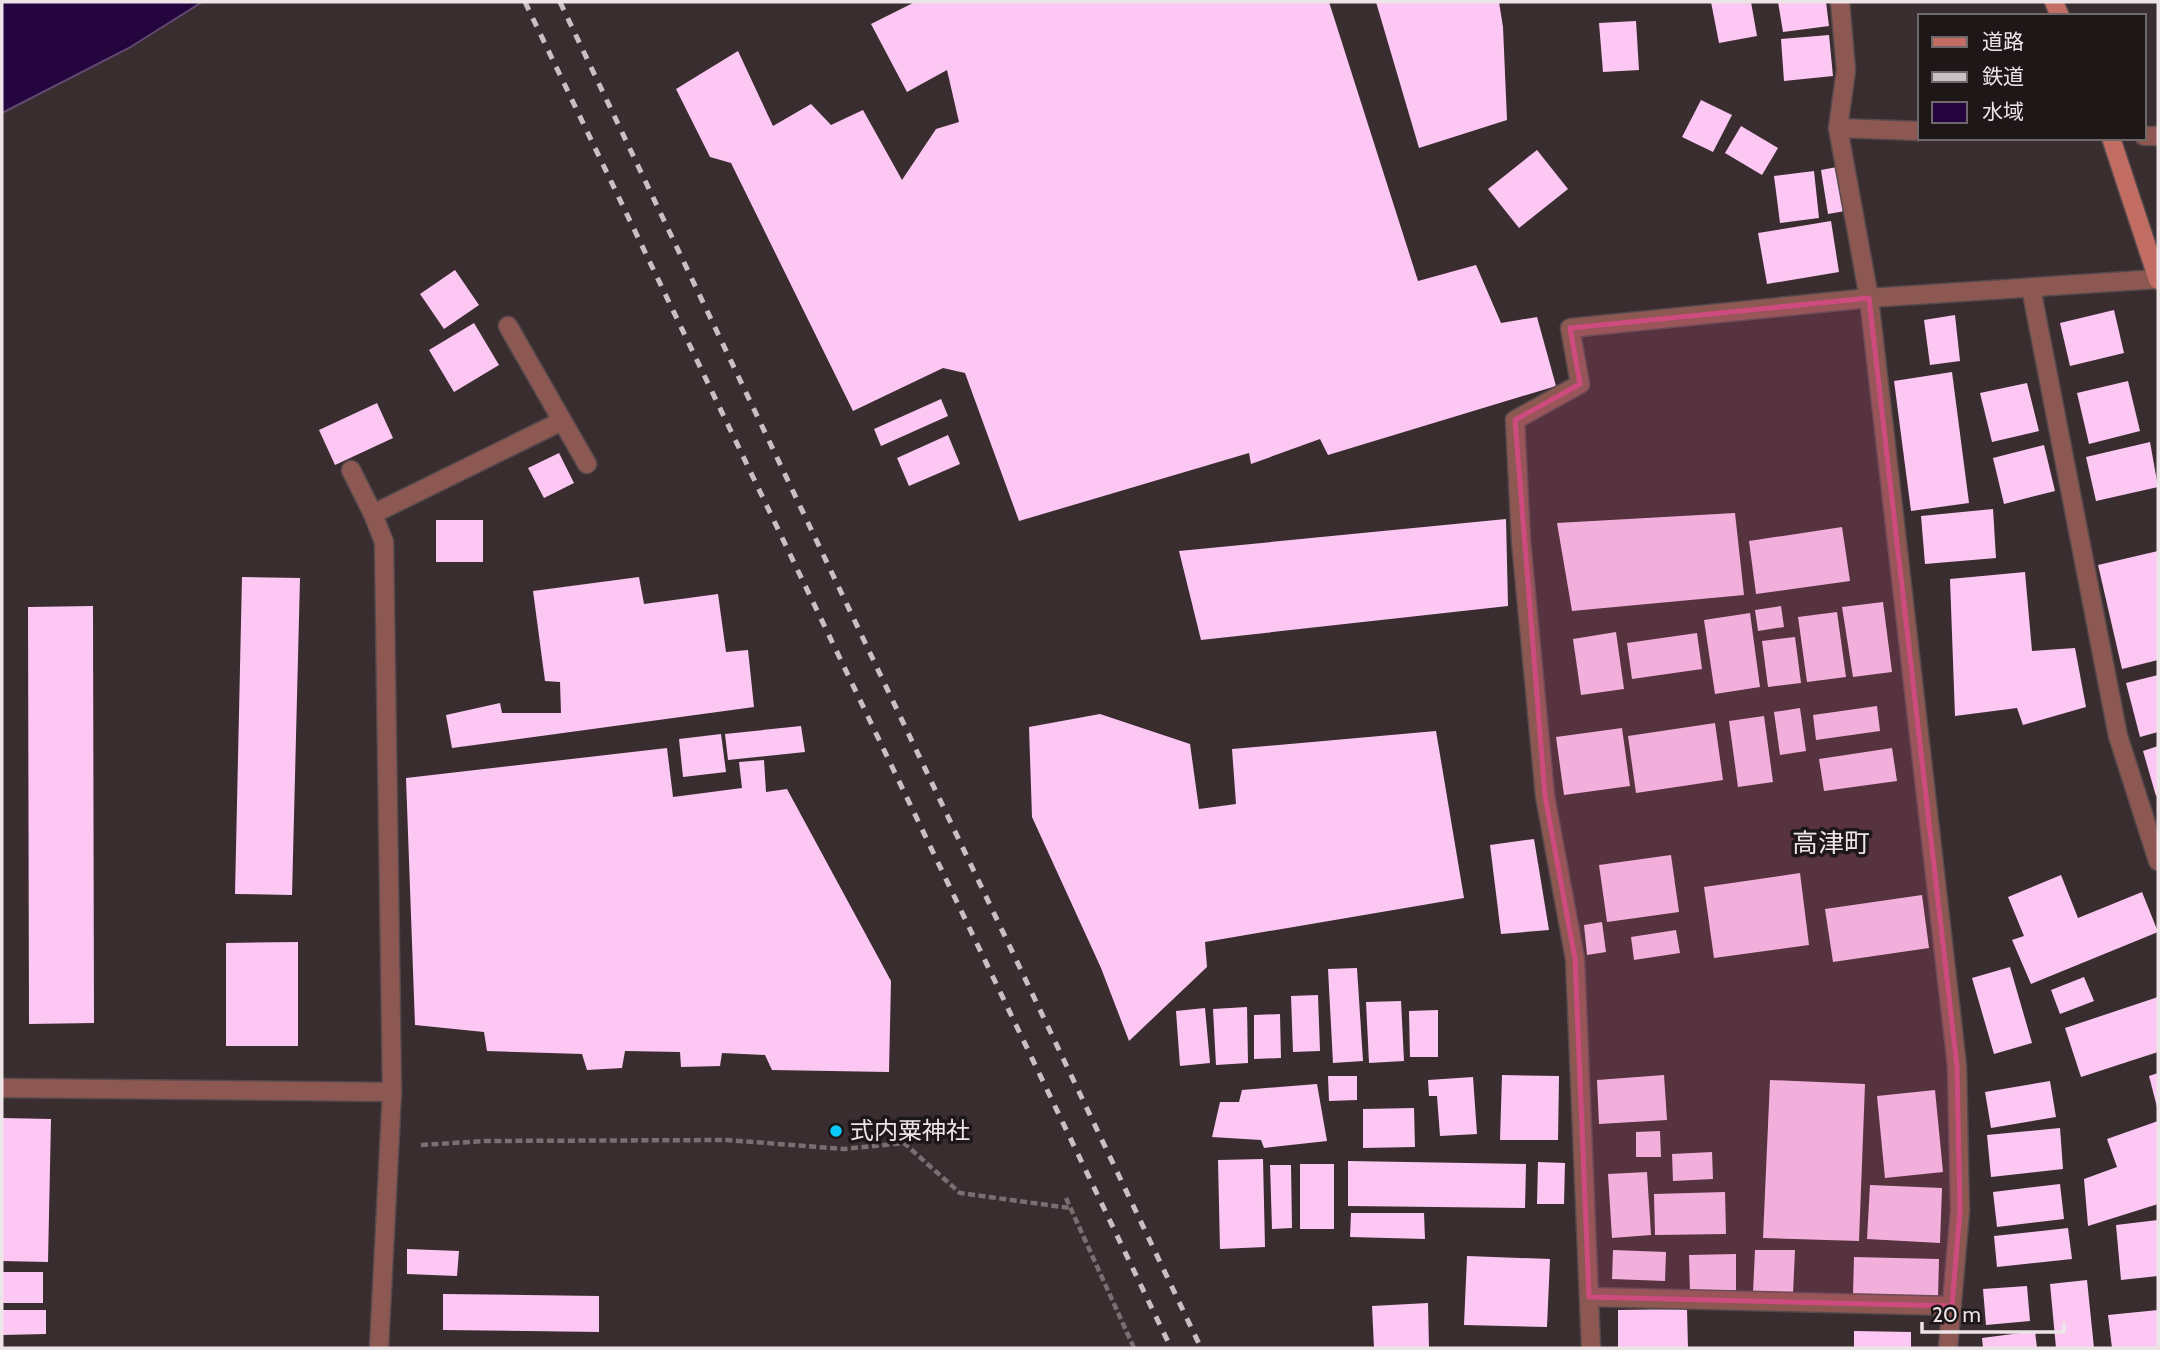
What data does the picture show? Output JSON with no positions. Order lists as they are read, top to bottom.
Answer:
{
  "districts": ["高津町"],
  "places": ["式内粟神社"],
  "legend": ["道路", "鉄道", "水域"],
  "scale_bar": "20 m"
}
